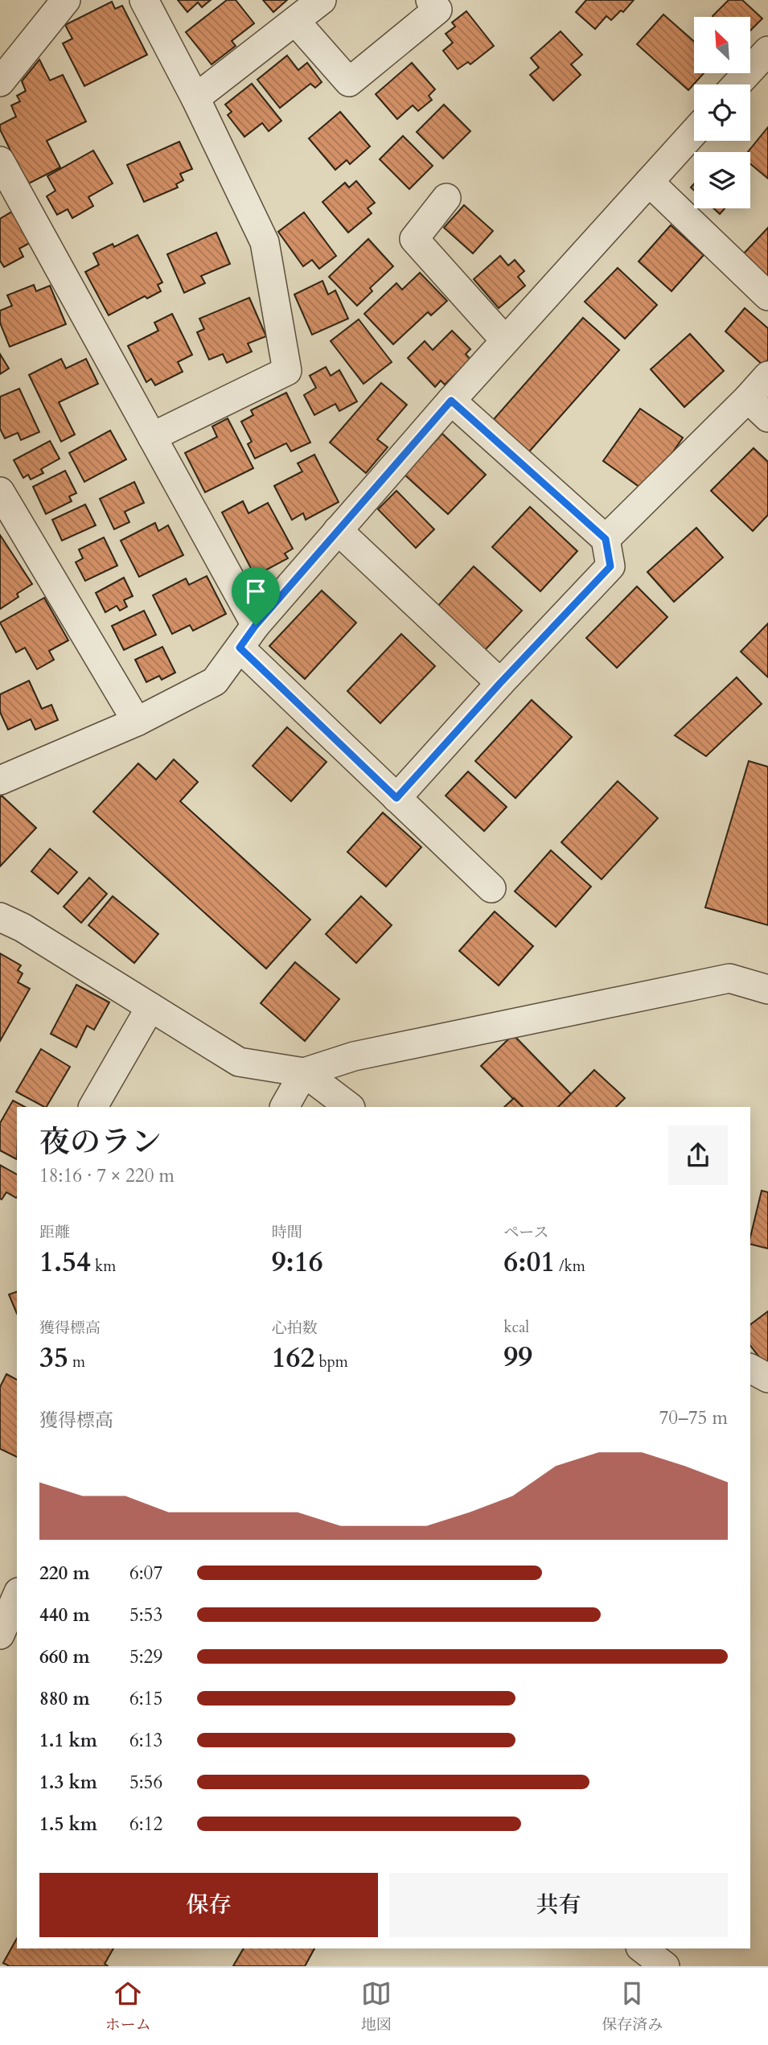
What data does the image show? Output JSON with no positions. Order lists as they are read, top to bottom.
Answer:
{
  "north": "top left",
  "page": {
    "heading": ["夜のラン", "18:16 · 7 × 220 m"],
    "stats": [
      ["距離", "1.54 km"],
      ["時間", "9:16"],
      ["ペース", "6:01 /km"],
      ["獲得標高", "35 m"],
      ["心拍数", "162 bpm"],
      ["kcal", "99"]
    ],
    "chart": ["獲得標高", "70–75 m"],
    "list": [
      {
        "name": "220 m",
        "note": "6:07"
      },
      {
        "name": "440 m",
        "note": "5:53"
      },
      {
        "name": "660 m",
        "note": "5:29"
      },
      {
        "name": "880 m",
        "note": "6:15"
      },
      {
        "name": "1.1 km",
        "note": "6:13"
      },
      {
        "name": "1.3 km",
        "note": "5:56"
      },
      {
        "name": "1.5 km",
        "note": "6:12"
      }
    ],
    "buttons": ["保存", "共有"],
    "tabs": ["ホーム", "地図", "保存済み"]
  }
}
